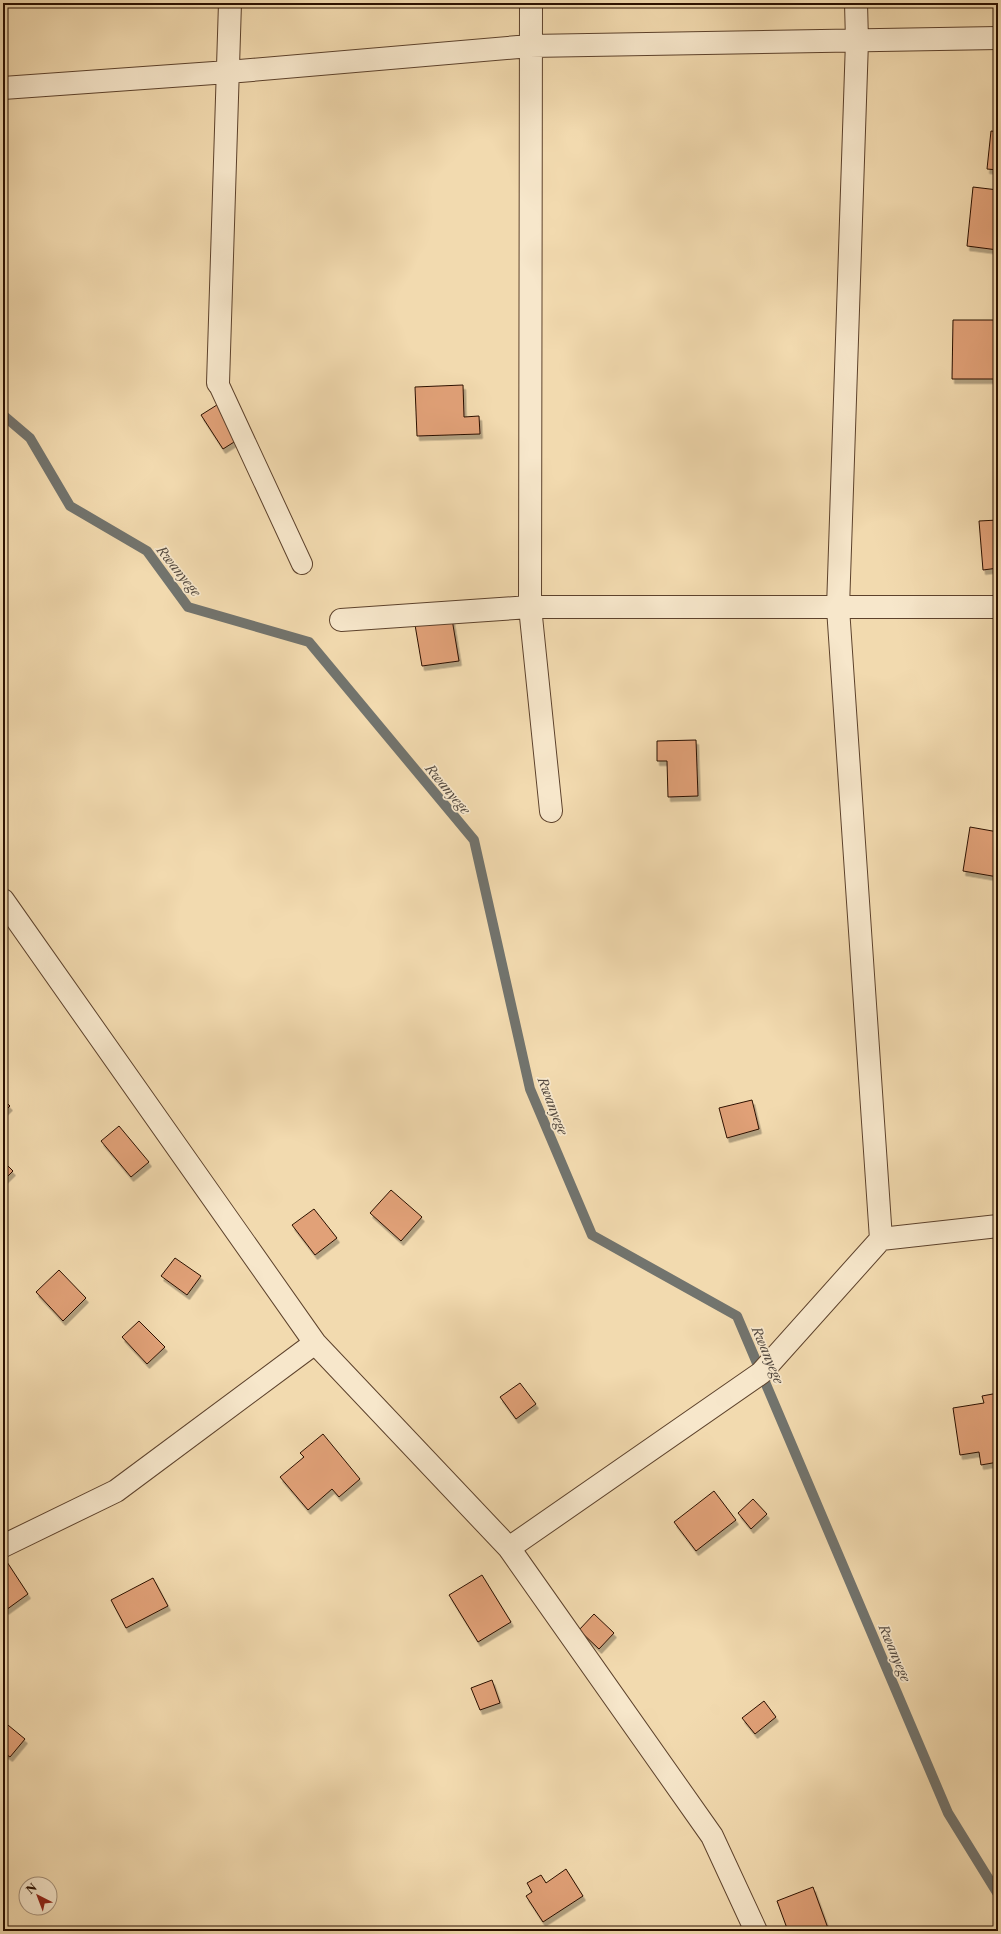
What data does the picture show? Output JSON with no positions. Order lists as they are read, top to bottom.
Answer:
{
  "water": ["Rwanyege"],
  "north": "top left"
}
